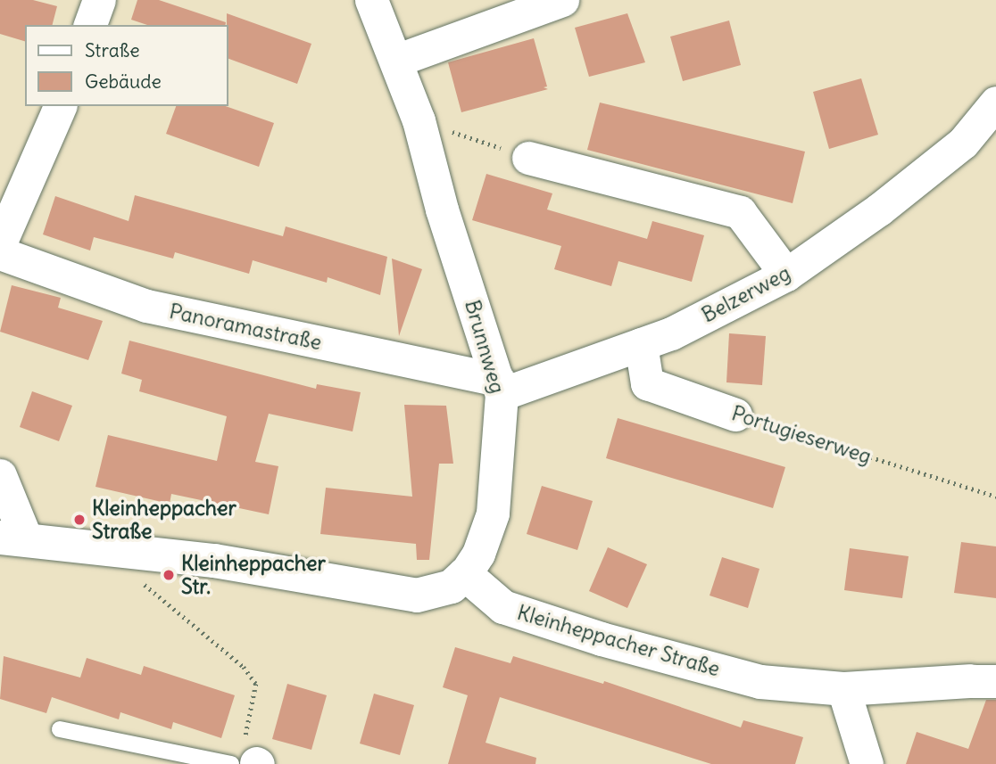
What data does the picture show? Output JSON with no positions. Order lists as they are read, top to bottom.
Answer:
{
  "streets": {
    "street": [
      "Belzerweg",
      "Panoramastraße",
      "Brunnweg",
      "Portugieserweg",
      "Kleinheppacher Straße"
    ]
  },
  "crossings": [
    ["Belzerweg", "Panoramastraße"],
    ["Belzerweg", "Brunnweg"],
    ["Belzerweg", "Portugieserweg"],
    ["Panoramastraße", "Brunnweg"],
    ["Brunnweg", "Kleinheppacher Straße"]
  ],
  "places": ["Kleinheppacher Straße", "Kleinheppacher Str."],
  "legend": ["Straße", "Gebäude"]
}
